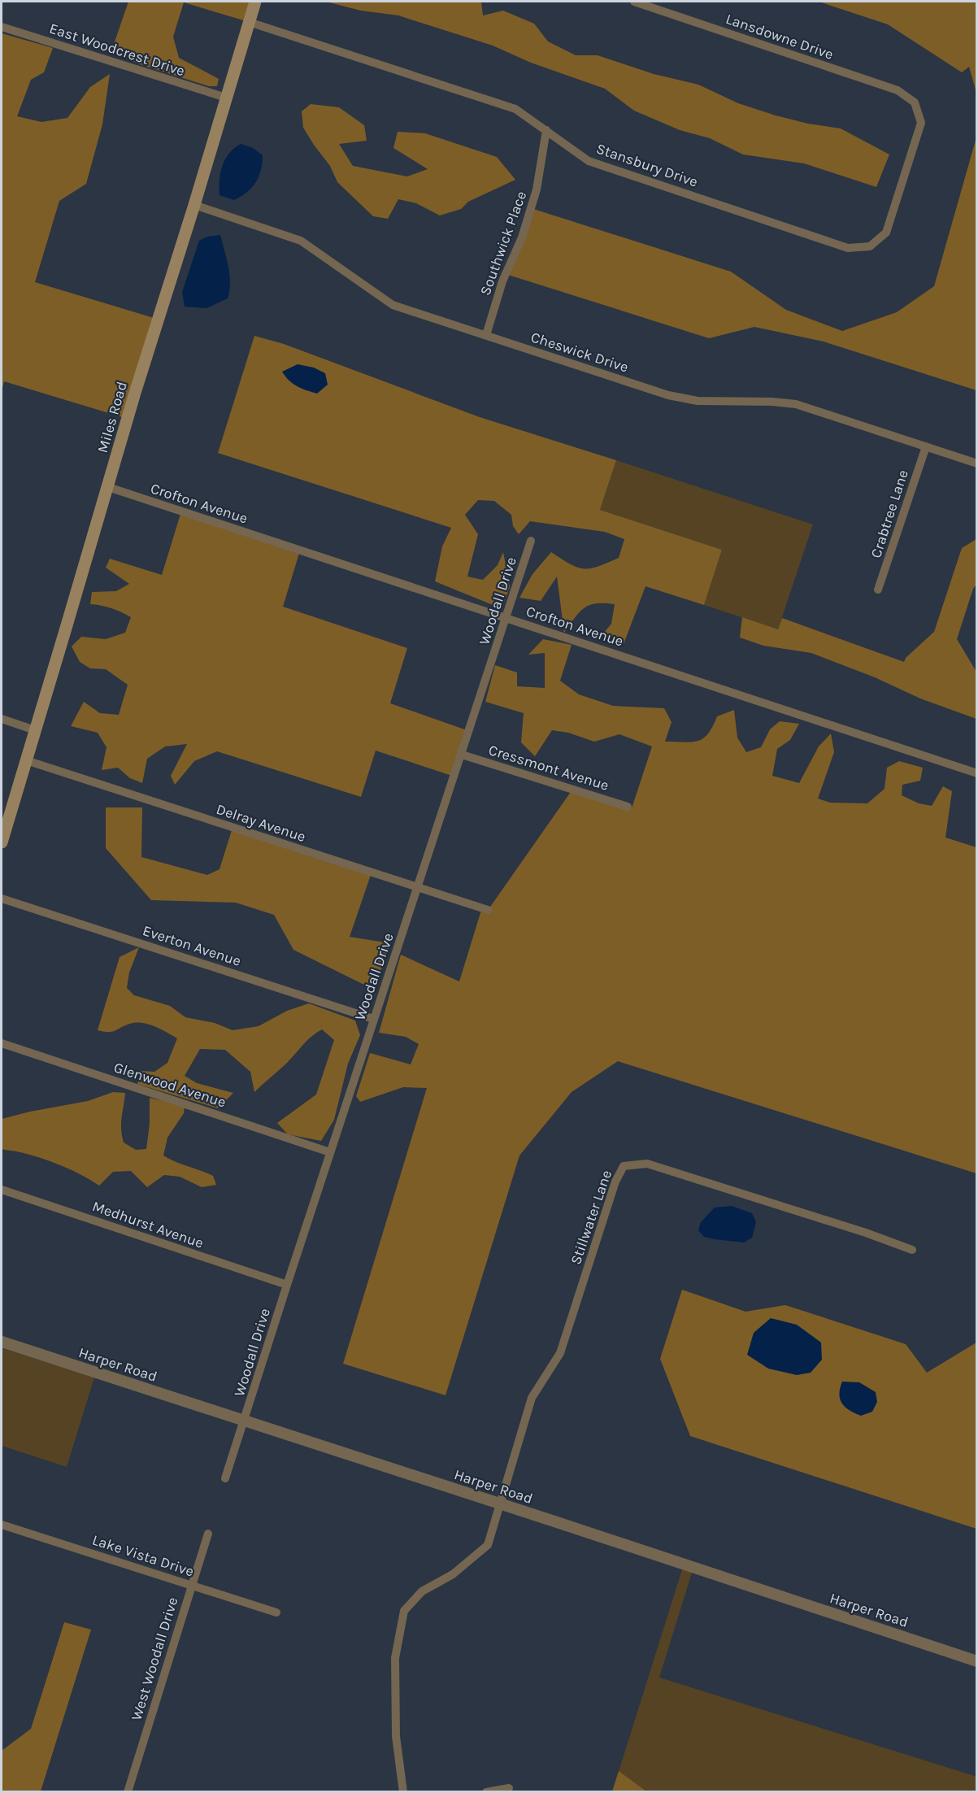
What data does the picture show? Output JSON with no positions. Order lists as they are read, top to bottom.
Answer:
{
  "streets": {
    "main road": ["Miles Road"],
    "street": [
      "Lansdowne Drive",
      "East Woodcrest Drive",
      "Stansbury Drive",
      "Southwick Place",
      "Cheswick Drive",
      "Crofton Avenue",
      "Crabtree Lane",
      "Woodall Drive",
      "Cressmont Avenue",
      "Delray Avenue",
      "Everton Avenue",
      "Glenwood Avenue",
      "Stillwater Lane",
      "Medhurst Avenue",
      "Harper Road",
      "Lake Vista Drive",
      "West Woodall Drive"
    ]
  },
  "crossings": [
    ["Lansdowne Drive", "Stansbury Drive"],
    ["East Woodcrest Drive", "Miles Road"],
    ["Stansbury Drive", "Southwick Place"],
    ["Stansbury Drive", "Miles Road"],
    ["Southwick Place", "Cheswick Drive"],
    ["Cheswick Drive", "Miles Road"],
    ["Cheswick Drive", "Crabtree Lane"],
    ["Miles Road", "Crofton Avenue"],
    ["Miles Road", "Delray Avenue"],
    ["Crofton Avenue", "Woodall Drive"],
    ["Woodall Drive", "Cressmont Avenue"],
    ["Woodall Drive", "Delray Avenue"],
    ["Woodall Drive", "Everton Avenue"],
    ["Woodall Drive", "Glenwood Avenue"],
    ["Woodall Drive", "Medhurst Avenue"],
    ["Woodall Drive", "Harper Road"],
    ["Stillwater Lane", "Harper Road"],
    ["Lake Vista Drive", "West Woodall Drive"]
  ]
}
